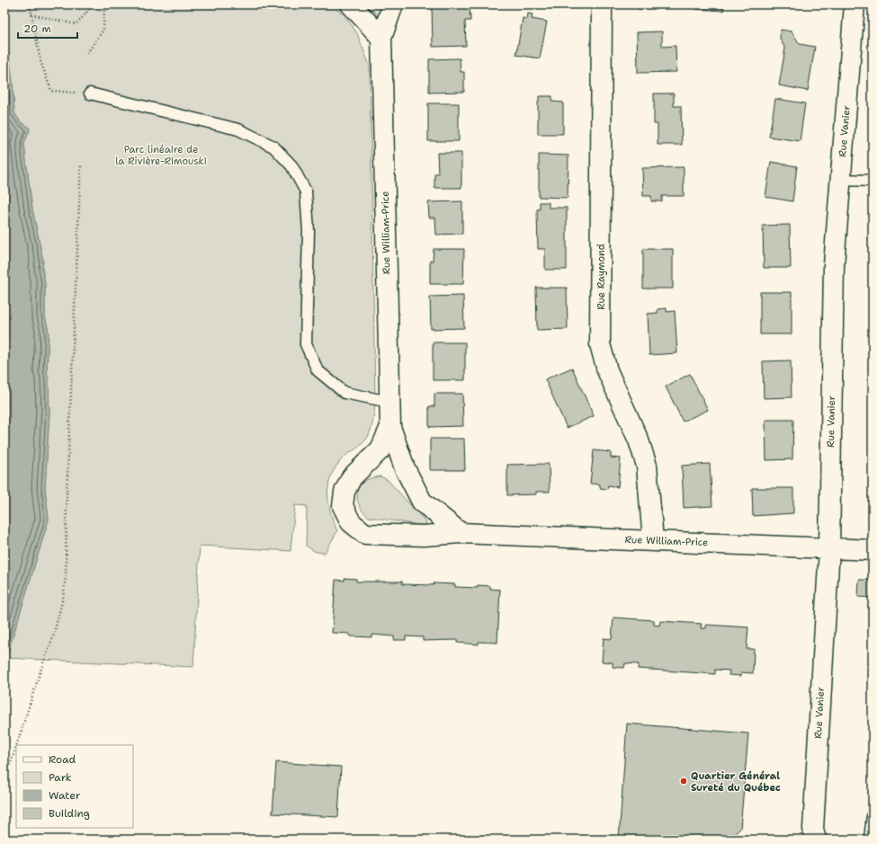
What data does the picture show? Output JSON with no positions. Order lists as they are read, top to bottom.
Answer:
{
  "streets": {
    "street": ["Rue Vanier", "Rue William-Price", "Rue Raymond"]
  },
  "crossings": [
    ["Rue Vanier", "Rue William-Price"],
    ["Rue William-Price", "Rue Raymond"]
  ],
  "parks": ["Parc linéaire de la Rivière-Rimouski"],
  "places": ["Quartier Général Sureté du Québec"],
  "legend": [
    "Road",
    "Park",
    "Water",
    "Building"
  ],
  "scale_bar": "20 m"
}
